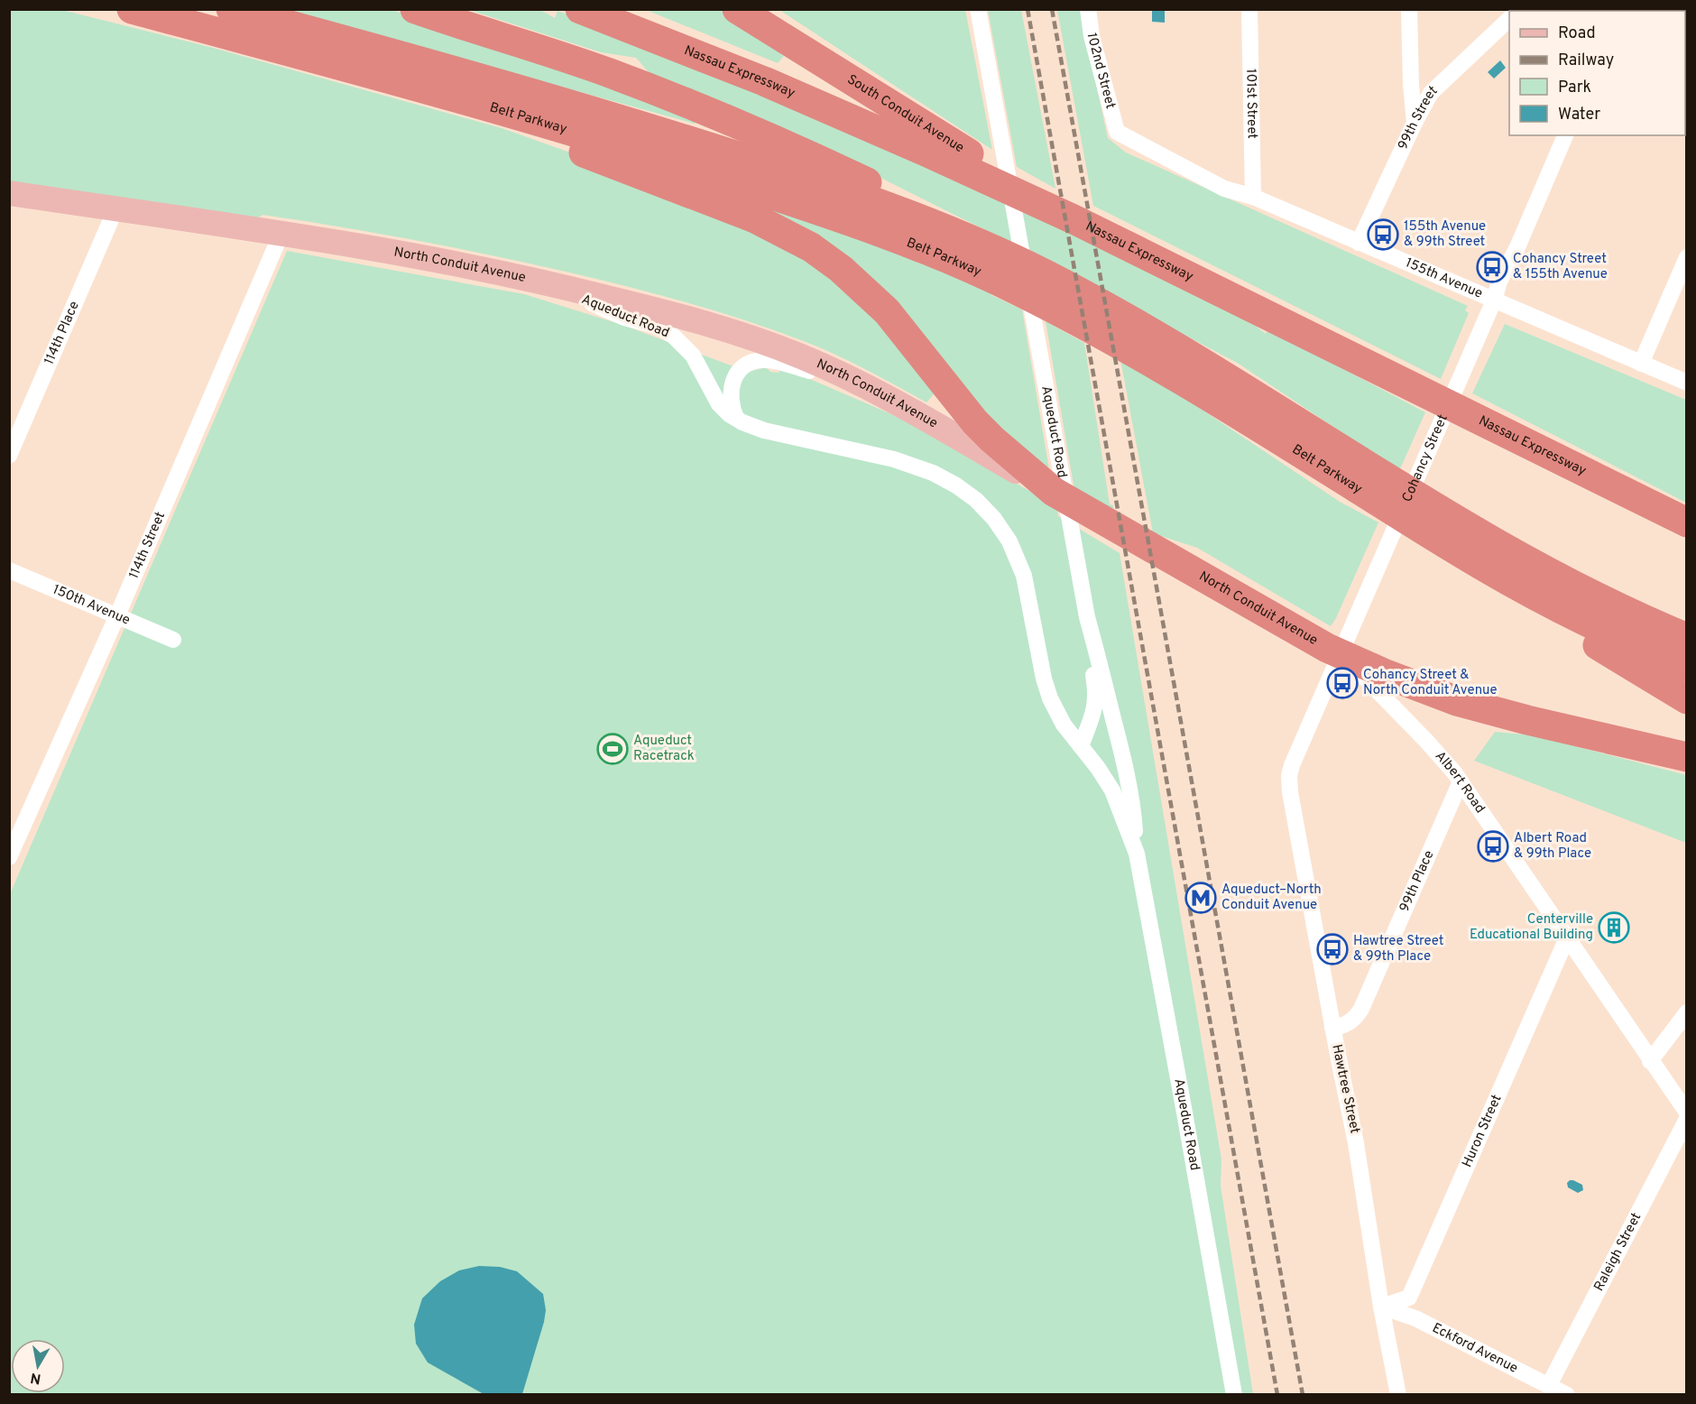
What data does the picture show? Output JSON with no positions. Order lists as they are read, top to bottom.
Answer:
{
  "streets": {
    "highway": [
      "Nassau Expressway",
      "South Conduit Avenue",
      "Belt Parkway",
      "North Conduit Avenue"
    ],
    "street": [
      "102nd Street",
      "101st Street",
      "99th Street",
      "155th Avenue",
      "Aqueduct Road",
      "114th Place",
      "Cohancy Street",
      "114th Street",
      "150th Avenue",
      "Albert Road",
      "99th Place",
      "Hawtree Street",
      "Huron Street",
      "Raleigh Street",
      "Eckford Avenue"
    ]
  },
  "crossings": [
    ["102nd Street", "155th Avenue"],
    ["Nassau Expressway", "South Conduit Avenue"],
    ["101st Street", "155th Avenue"],
    ["99th Street", "155th Avenue"],
    ["North Conduit Avenue", "Aqueduct Road"],
    ["North Conduit Avenue", "114th Place"],
    ["North Conduit Avenue", "Cohancy Street"],
    ["North Conduit Avenue", "114th Street"],
    ["North Conduit Avenue", "Albert Road"],
    ["155th Avenue", "Cohancy Street"],
    ["Cohancy Street", "Albert Road"],
    ["Cohancy Street", "Hawtree Street"],
    ["114th Street", "150th Avenue"],
    ["Albert Road", "99th Place"],
    ["Albert Road", "Huron Street"],
    ["99th Place", "Hawtree Street"],
    ["Hawtree Street", "Huron Street"],
    ["Hawtree Street", "Eckford Avenue"],
    ["Huron Street", "Eckford Avenue"],
    ["Raleigh Street", "Eckford Avenue"]
  ],
  "places": {
    "bus stop": [
      "155th Avenue & 99th Street",
      "Cohancy Street & 155th Avenue",
      "Cohancy Street & North Conduit Avenue",
      "Albert Road & 99th Place",
      "Hawtree Street & 99th Place"
    ],
    "sports": ["Aqueduct Racetrack"],
    "metro station": ["Aqueduct–North Conduit Avenue"],
    "building": ["Centerville Educational Building"]
  },
  "legend": [
    "Road",
    "Railway",
    "Park",
    "Water"
  ],
  "north": "bottom"
}
